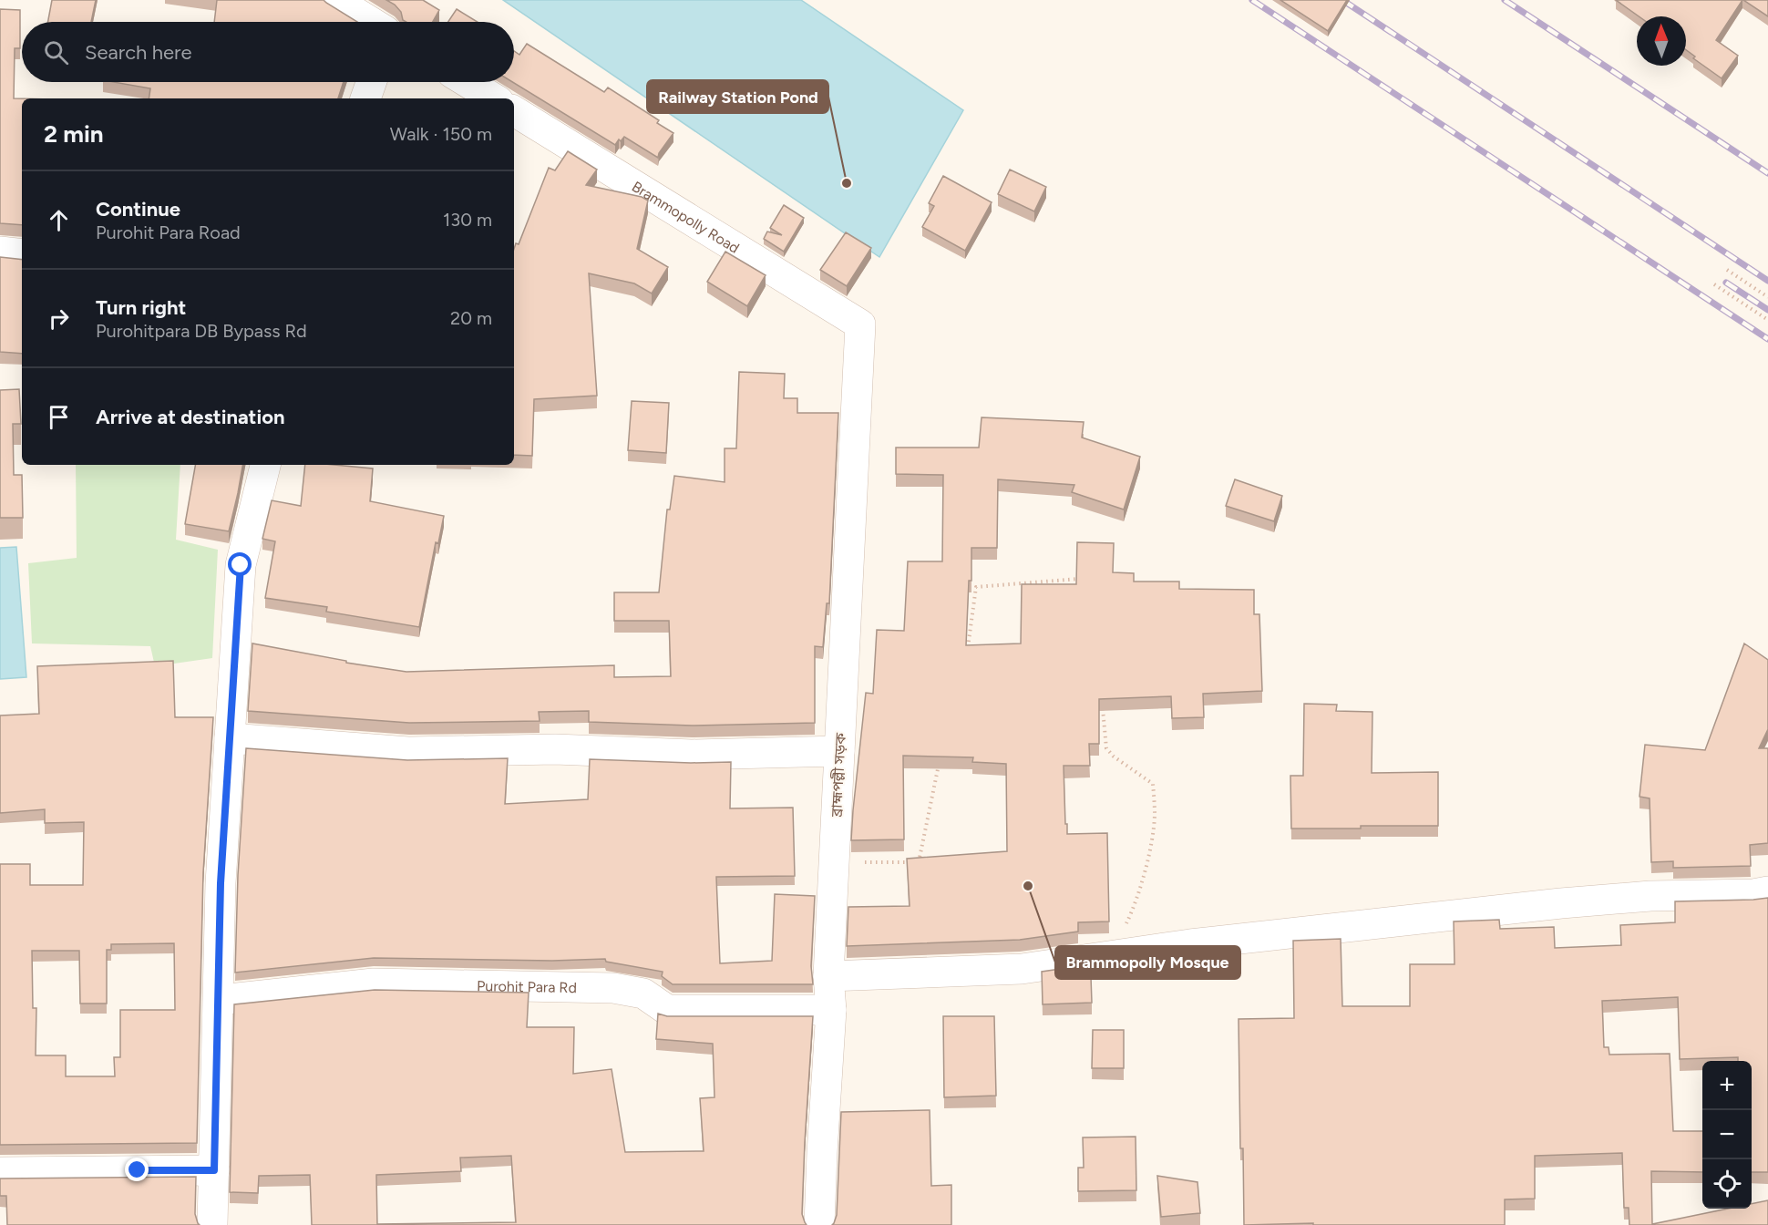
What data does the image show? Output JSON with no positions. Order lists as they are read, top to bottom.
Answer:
{
  "streets": {
    "street": ["Brammopolly Road", "ব্রাহ্মপল্লী সড়ক", "Purohit Para Rd"]
  },
  "crossings": [
    ["Brammopolly Road", "ব্রাহ্মপল্লী সড়ক"],
    ["ব্রাহ্মপল্লী সড়ক", "Purohit Para Rd"]
  ],
  "places": ["Railway Station Pond", "Brammopolly Mosque"],
  "north": "top",
  "page": {
    "search": "Search here",
    "heading": ["2 min", "Walk · 150 m"],
    "list": [
      ["Continue", "Purohit Para Road", "130 m"],
      ["Turn right", "Purohitpara DB Bypass Rd", "20 m"],
      "Arrive at destination"
    ],
    "map_buttons": ["+", "−"]
  }
}
